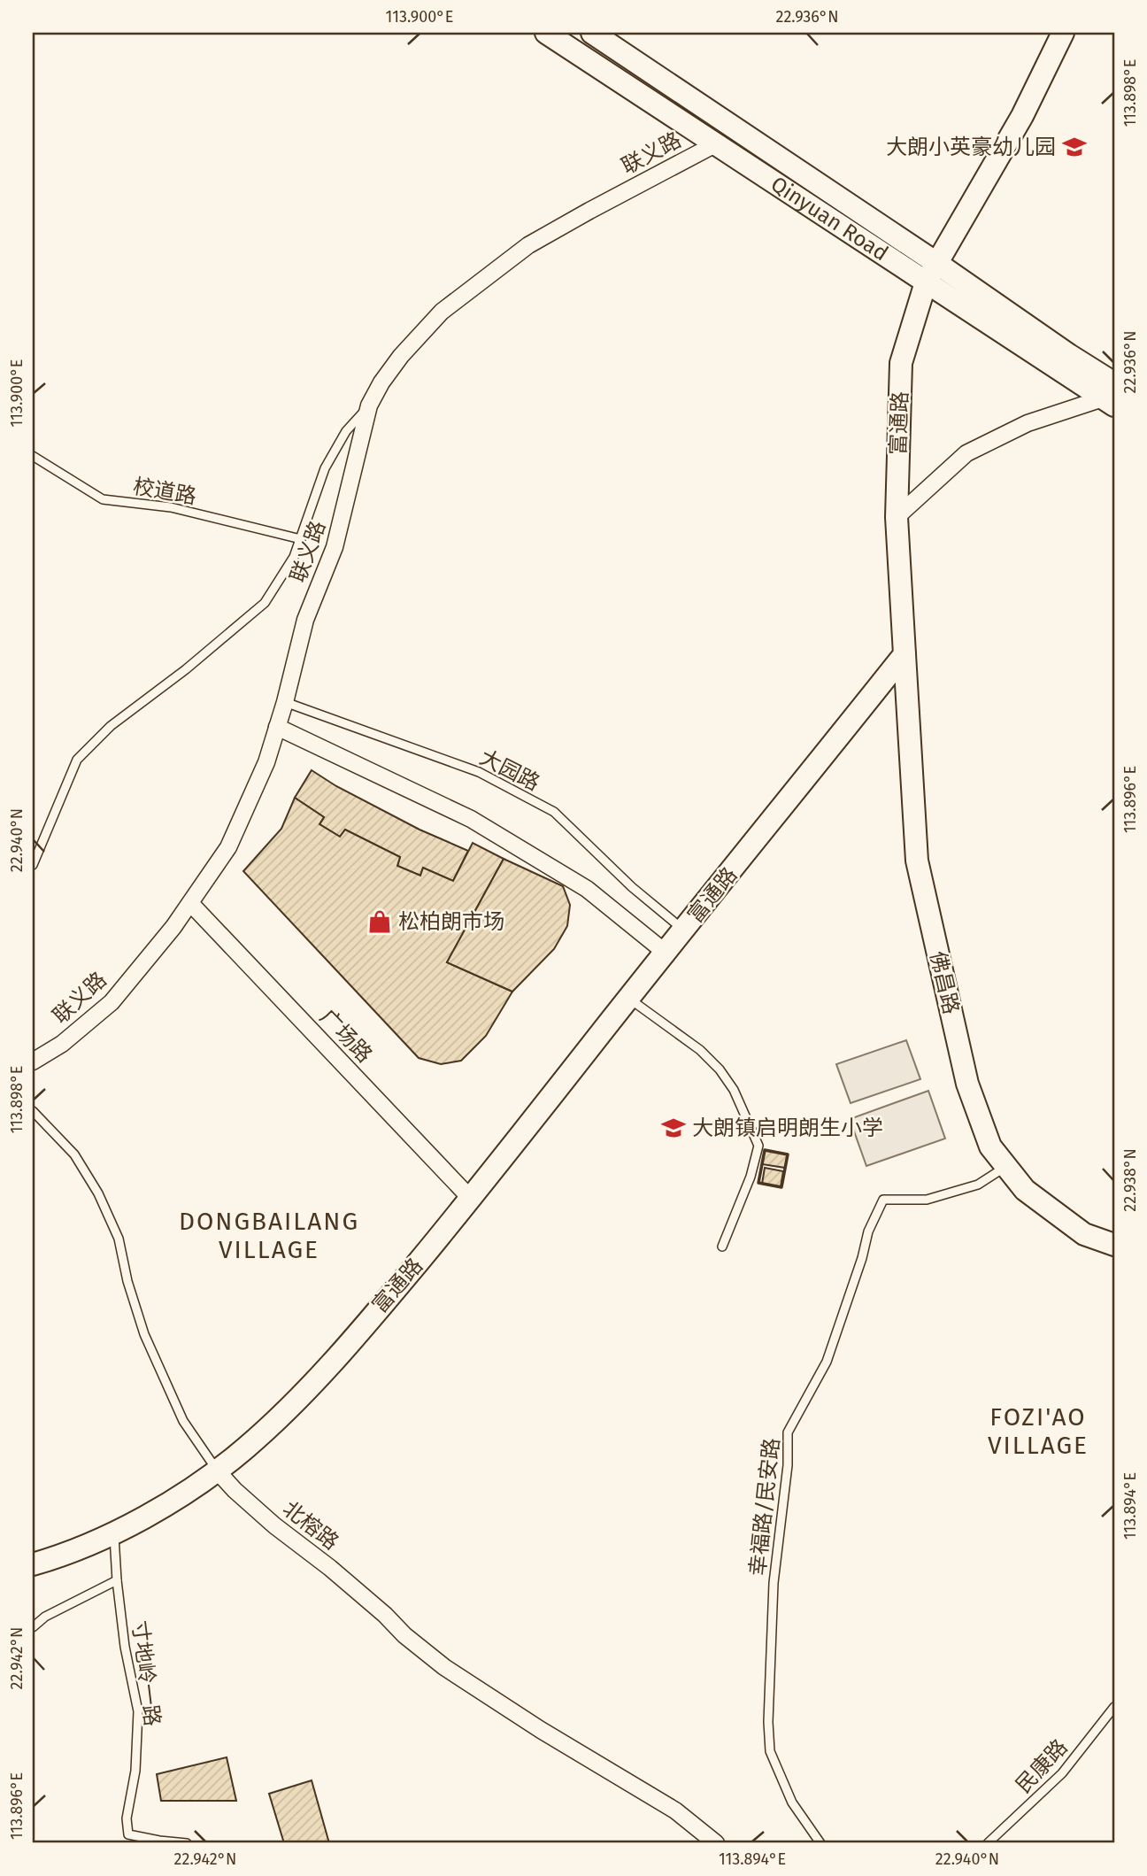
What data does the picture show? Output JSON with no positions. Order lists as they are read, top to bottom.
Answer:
{
  "streets": {
    "street": [
      "联义路",
      "Qinyuan Road",
      "富通路",
      "佛昌路",
      "广场路",
      "北榕路"
    ],
    "lane": [
      "校道路",
      "大园路",
      "幸福路/民安路",
      "寸地岭一路",
      "民康路"
    ]
  },
  "crossings": [
    ["联义路", "Qinyuan Road"],
    ["联义路", "大园路"],
    ["联义路", "广场路"],
    ["Qinyuan Road", "富通路"],
    ["富通路", "大园路"],
    ["富通路", "佛昌路"],
    ["富通路", "广场路"],
    ["富通路", "北榕路"],
    ["富通路", "寸地岭一路"],
    ["佛昌路", "幸福路/民安路"]
  ],
  "districts": ["DONGBAILANG VILLAGE", "FOZI'AO VILLAGE"],
  "places": {
    "school or university": ["大朗小英豪幼儿园", "大朗镇启明朗生小学"],
    "shop": ["松柏朗市场"]
  },
  "coordinates": [
    "113.900°E",
    "22.936°N",
    "113.898°E",
    "113.896°E",
    "22.940°N",
    "22.938°N",
    "113.894°E",
    "22.942°N"
  ]
}
